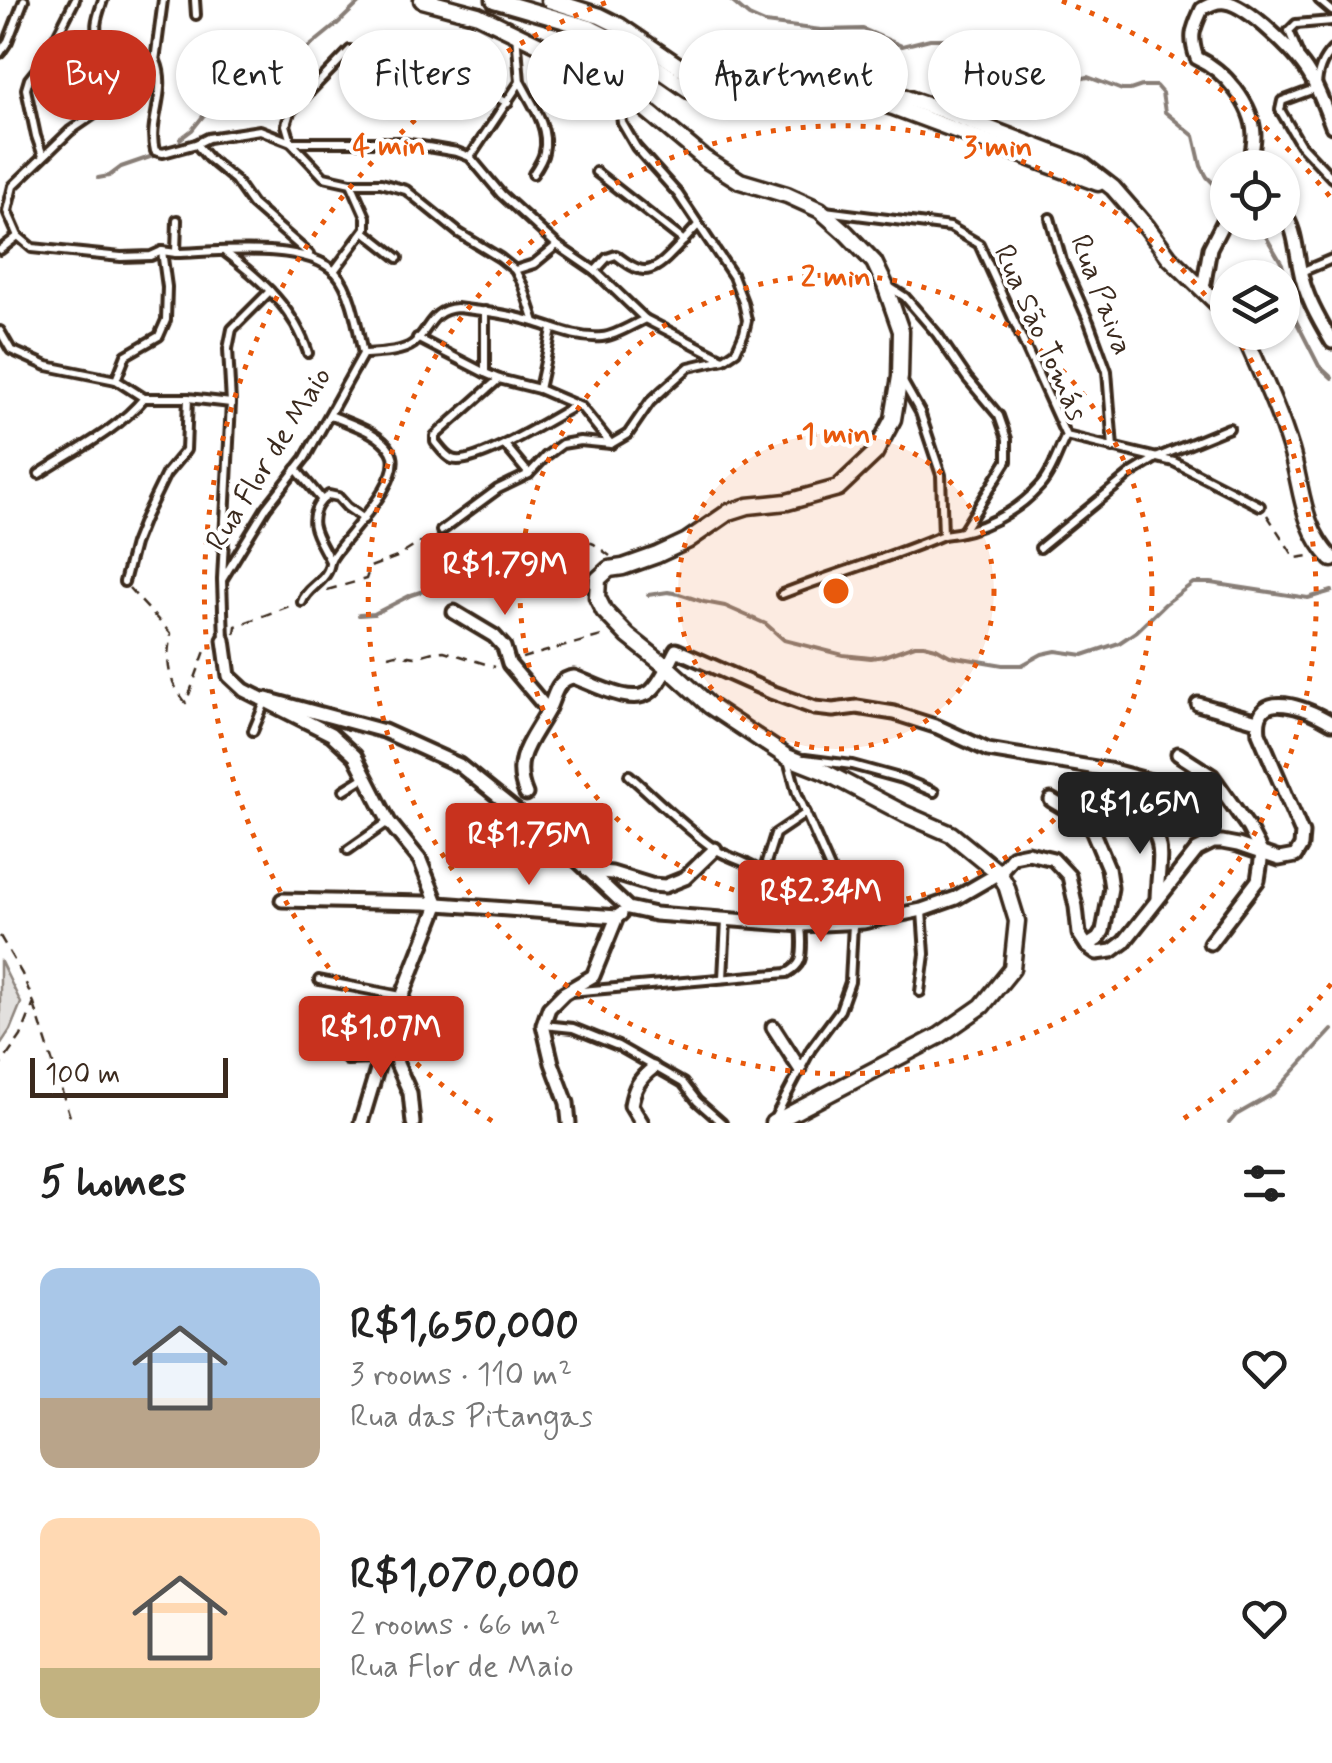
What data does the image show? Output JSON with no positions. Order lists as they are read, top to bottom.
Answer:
{
  "streets": {
    "street": ["Rua Flor de Maio"],
    "lane": ["Rua Paiva", "Rua São Tomás"]
  },
  "scale_bar": "100 m",
  "page": {
    "chip": [
      "Buy",
      "Rent",
      "Filters",
      "New",
      "Apartment",
      "House"
    ],
    "price": [
      "R$1.79M",
      "R$1.65M",
      "R$1.75M",
      "R$2.34M",
      "R$1.07M"
    ],
    "scale": "100 m",
    "heading": "5 homes",
    "list": [
      {
        "name": "R$1,650,000",
        "note": "3 rooms · 110 m² · Rua das Pitangas"
      },
      {
        "name": "R$1,070,000",
        "note": "2 rooms · 66 m² · Rua Flor de Maio"
      }
    ]
  },
  "rings": [
    "4 min",
    "3 min",
    "2 min",
    "1 min"
  ]
}
